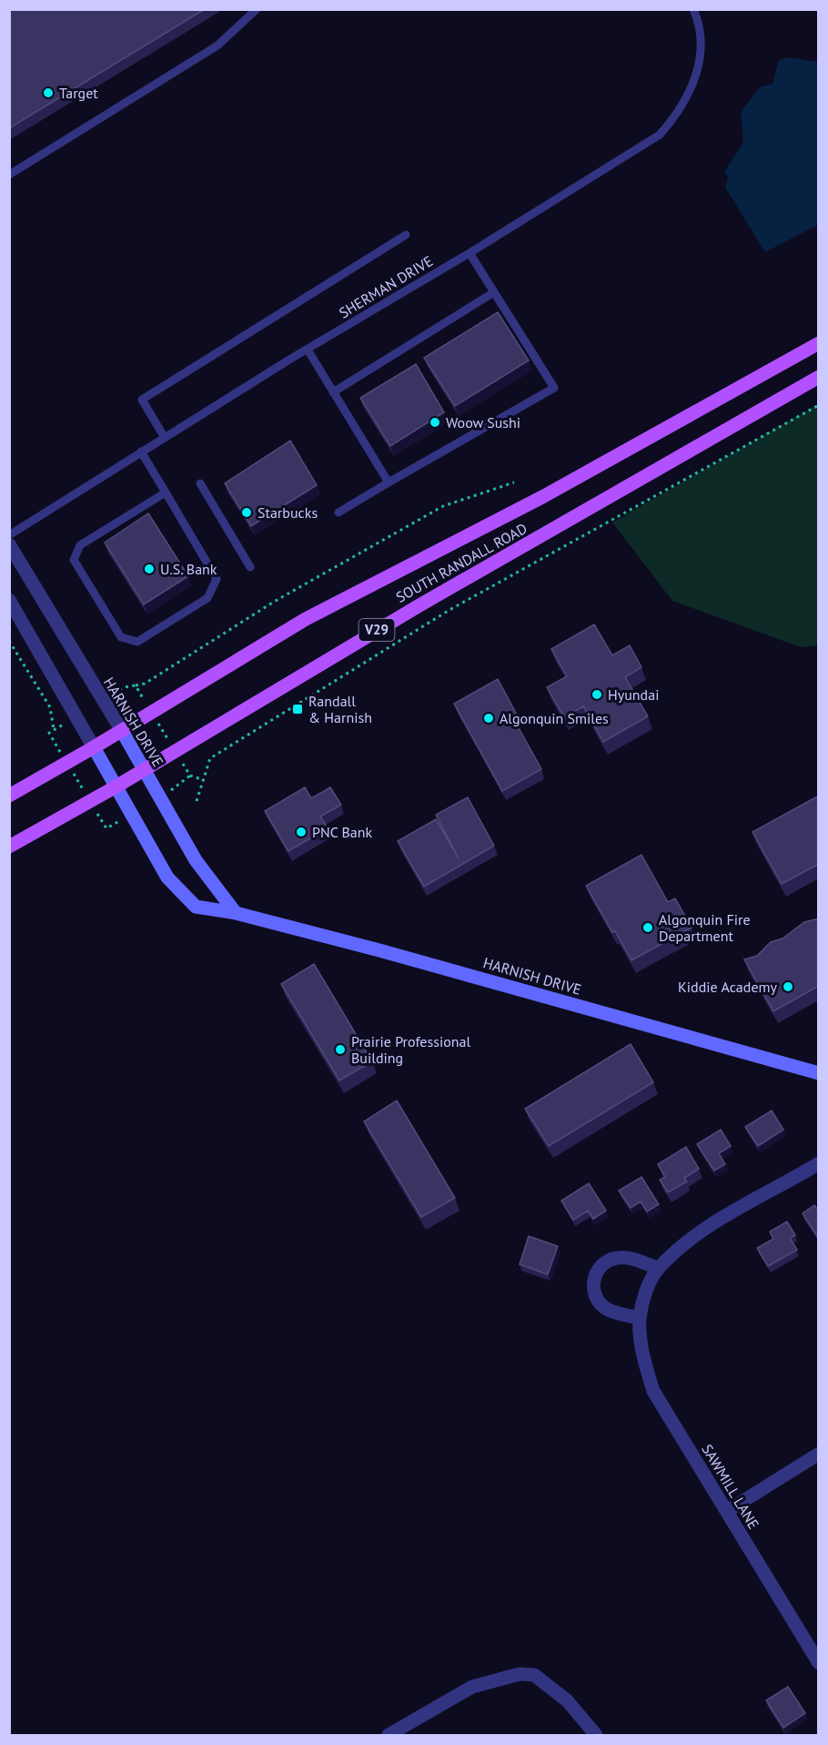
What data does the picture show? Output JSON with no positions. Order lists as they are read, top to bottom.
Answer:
{
  "streets": {
    "main road": ["SOUTH RANDALL ROAD", "V29"],
    "street": ["HARNISH DRIVE", "SAWMILL LANE"],
    "lane": ["SHERMAN DRIVE"]
  },
  "crossings": [
    ["SOUTH RANDALL ROAD", "HARNISH DRIVE"]
  ],
  "places": {
    "other": [
      "Target",
      "Woow Sushi",
      "Starbucks",
      "U.S. Bank",
      "Hyundai",
      "Algonquin Smiles",
      "PNC Bank",
      "Algonquin Fire Department",
      "Kiddie Academy",
      "Prairie Professional Building"
    ],
    "transit": ["Randall & Harnish"]
  }
}
